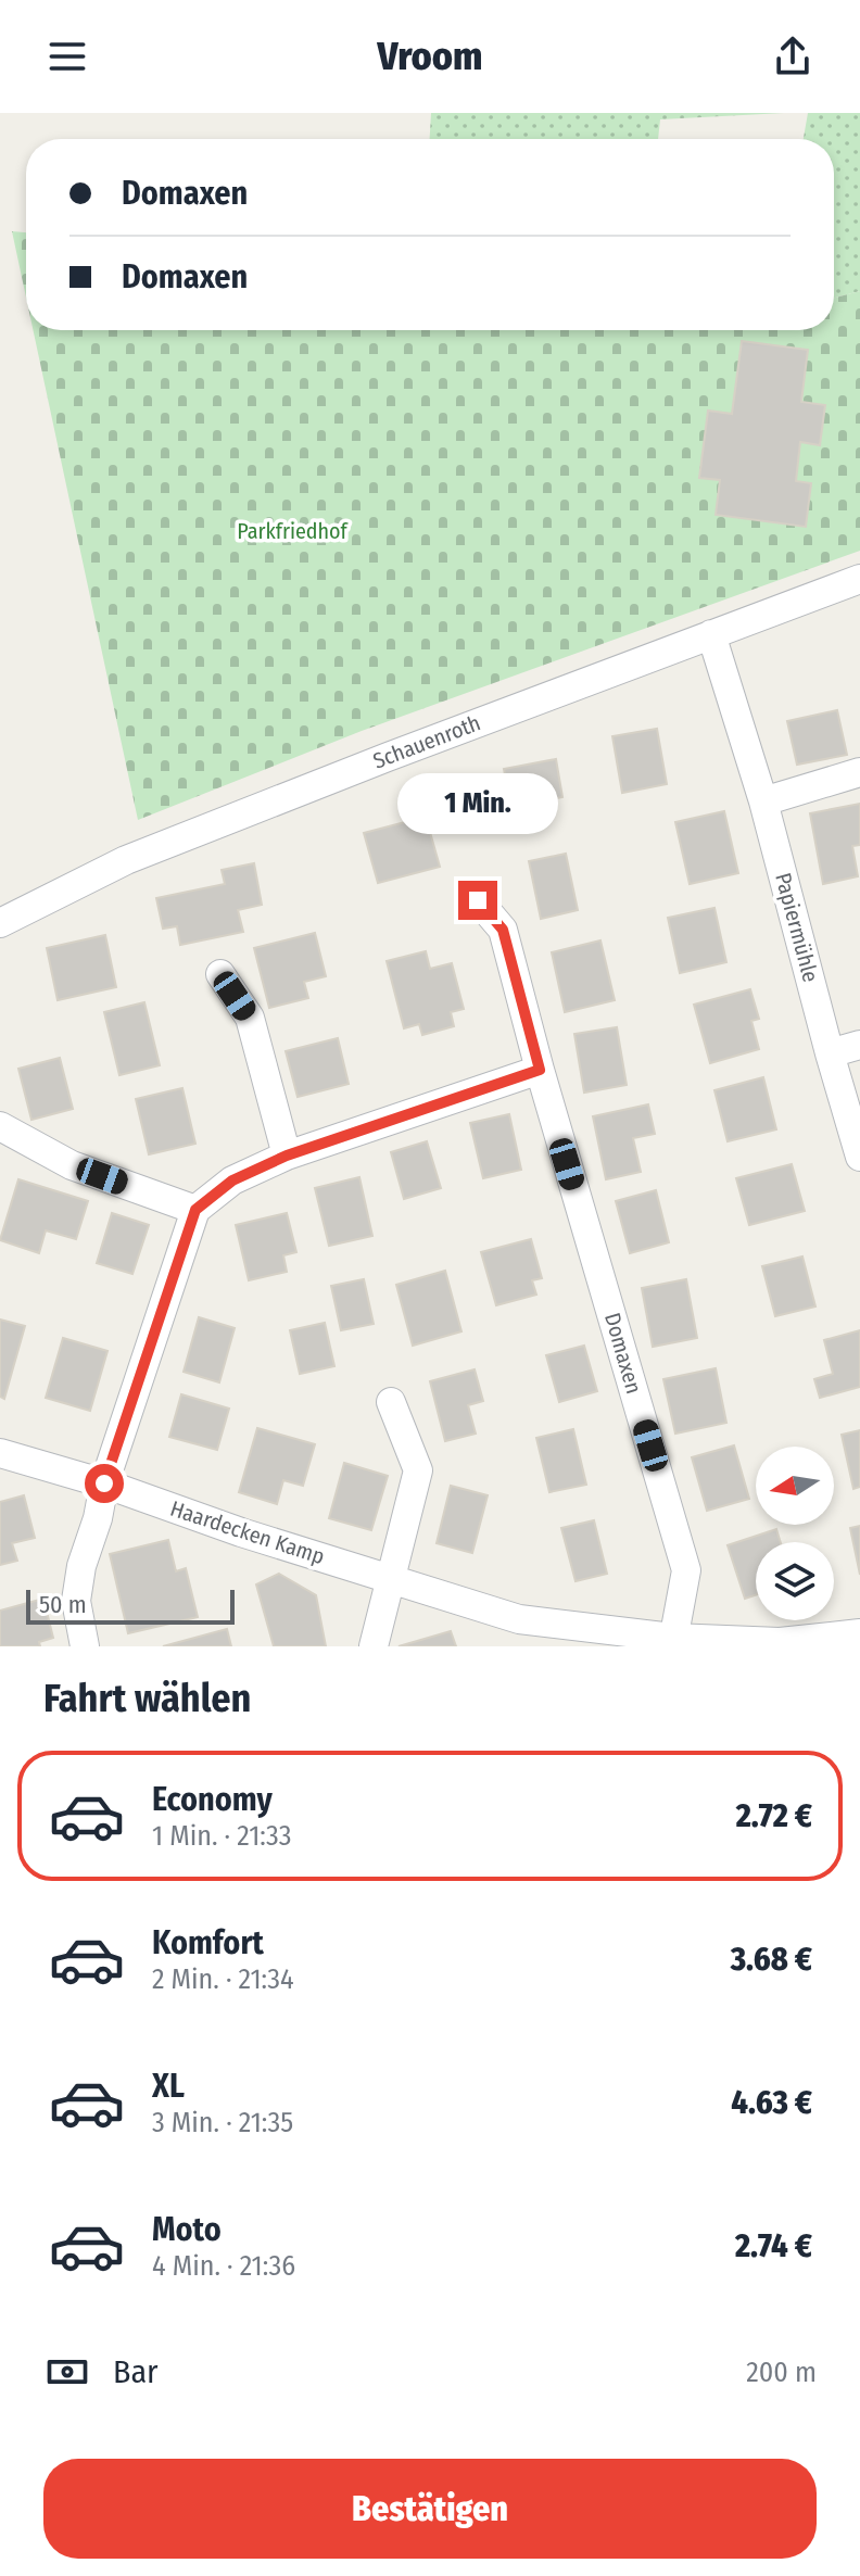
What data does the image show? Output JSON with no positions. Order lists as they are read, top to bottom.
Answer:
{
  "streets": {
    "street": [
      "Schauenroth",
      "Papiermühle",
      "Domaxen",
      "Haardecken Kamp"
    ]
  },
  "crossings": [
    ["Schauenroth", "Papiermühle"],
    ["Domaxen", "Haardecken Kamp"]
  ],
  "parks": ["Parkfriedhof"],
  "scale_bar": "50 m",
  "north": "left",
  "page": {
    "header": "Vroom",
    "banner": ["Domaxen", "Domaxen"],
    "bubble": "1 Min.",
    "scale": "50 m",
    "heading": "Fahrt wählen",
    "list": [
      {
        "name": "Economy",
        "note": "1 Min. · 21:33",
        "value": "2.72 €"
      },
      {
        "name": "Komfort",
        "note": "2 Min. · 21:34",
        "value": "3.68 €"
      },
      {
        "name": "XL",
        "note": "3 Min. · 21:35",
        "value": "4.63 €"
      },
      {
        "name": "Moto",
        "note": "4 Min. · 21:36",
        "value": "2.74 €"
      }
    ],
    "pay": ["Bar", "200 m"],
    "buttons": "Bestätigen"
  }
}
